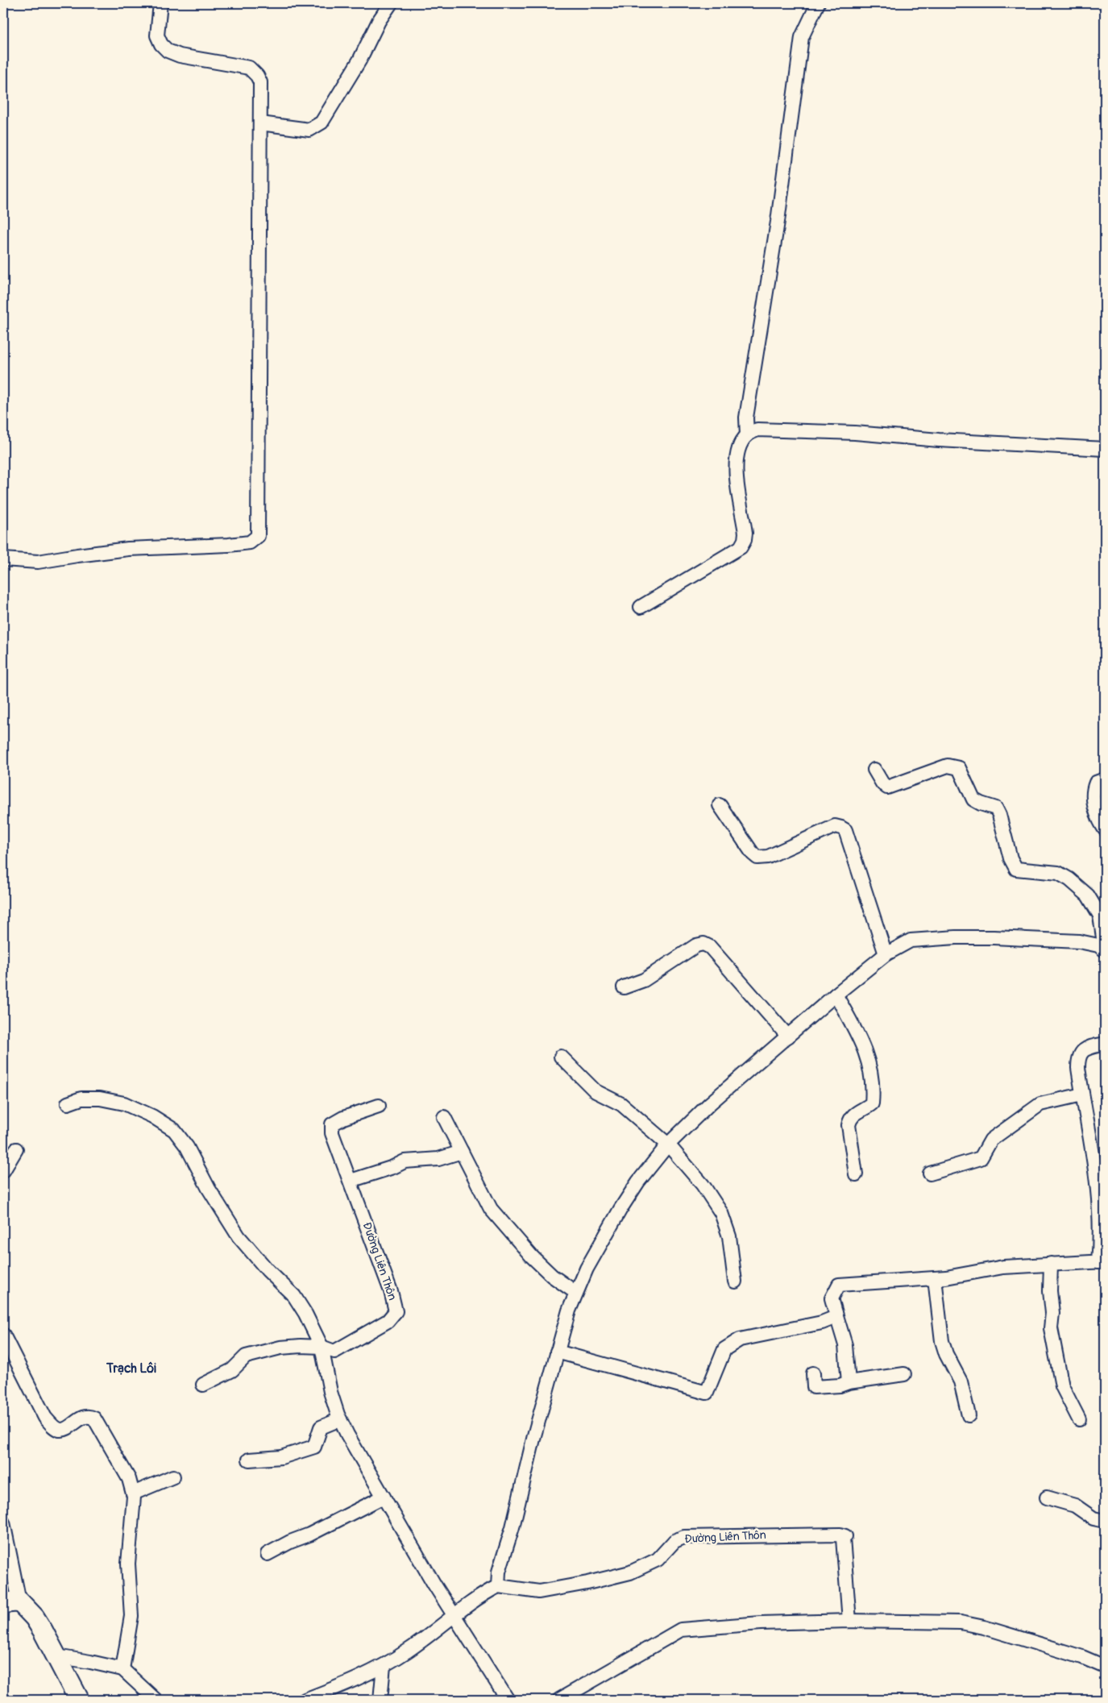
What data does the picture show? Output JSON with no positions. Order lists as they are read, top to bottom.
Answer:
{
  "streets": {
    "street": ["Đường Liên Thôn"]
  },
  "districts": ["Trạch Lôi"]
}
